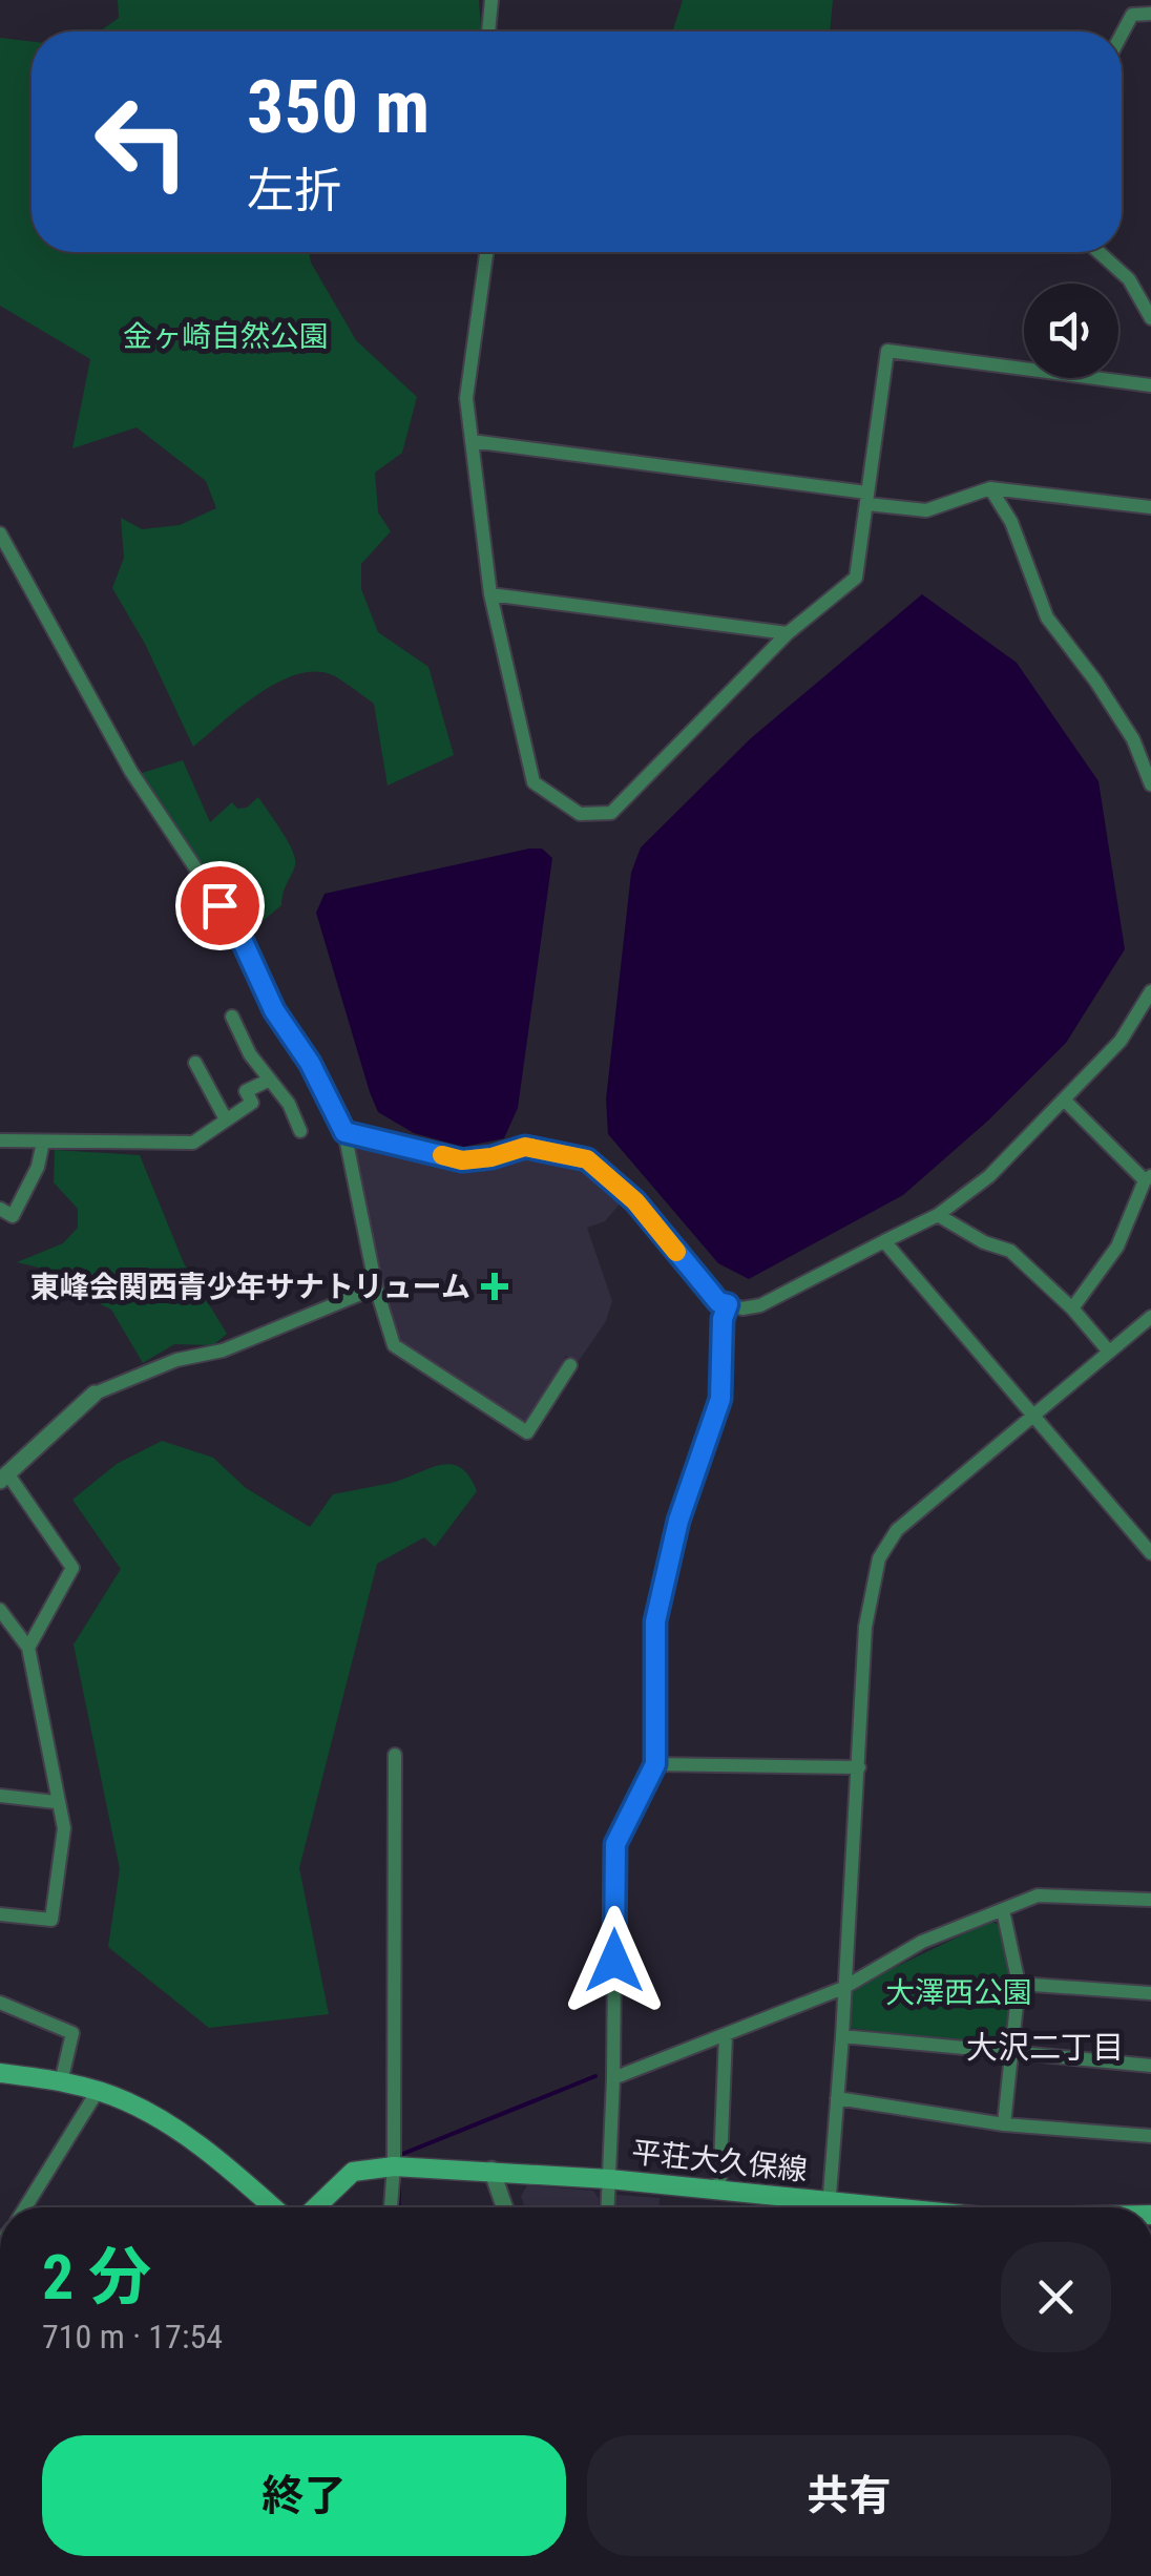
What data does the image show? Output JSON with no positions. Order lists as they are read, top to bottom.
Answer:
{
  "streets": {
    "main road": ["平荘大久保線"]
  },
  "districts": ["大沢二丁目"],
  "parks": ["金ヶ崎自然公園", "大澤西公園"],
  "places": {
    "health": ["東峰会関西青少年サナトリューム"]
  },
  "page": {
    "turn": ["350 m", "左折"],
    "heading": ["2 分", "710 m · 17:54"],
    "buttons": ["終了", "共有"]
  }
}
